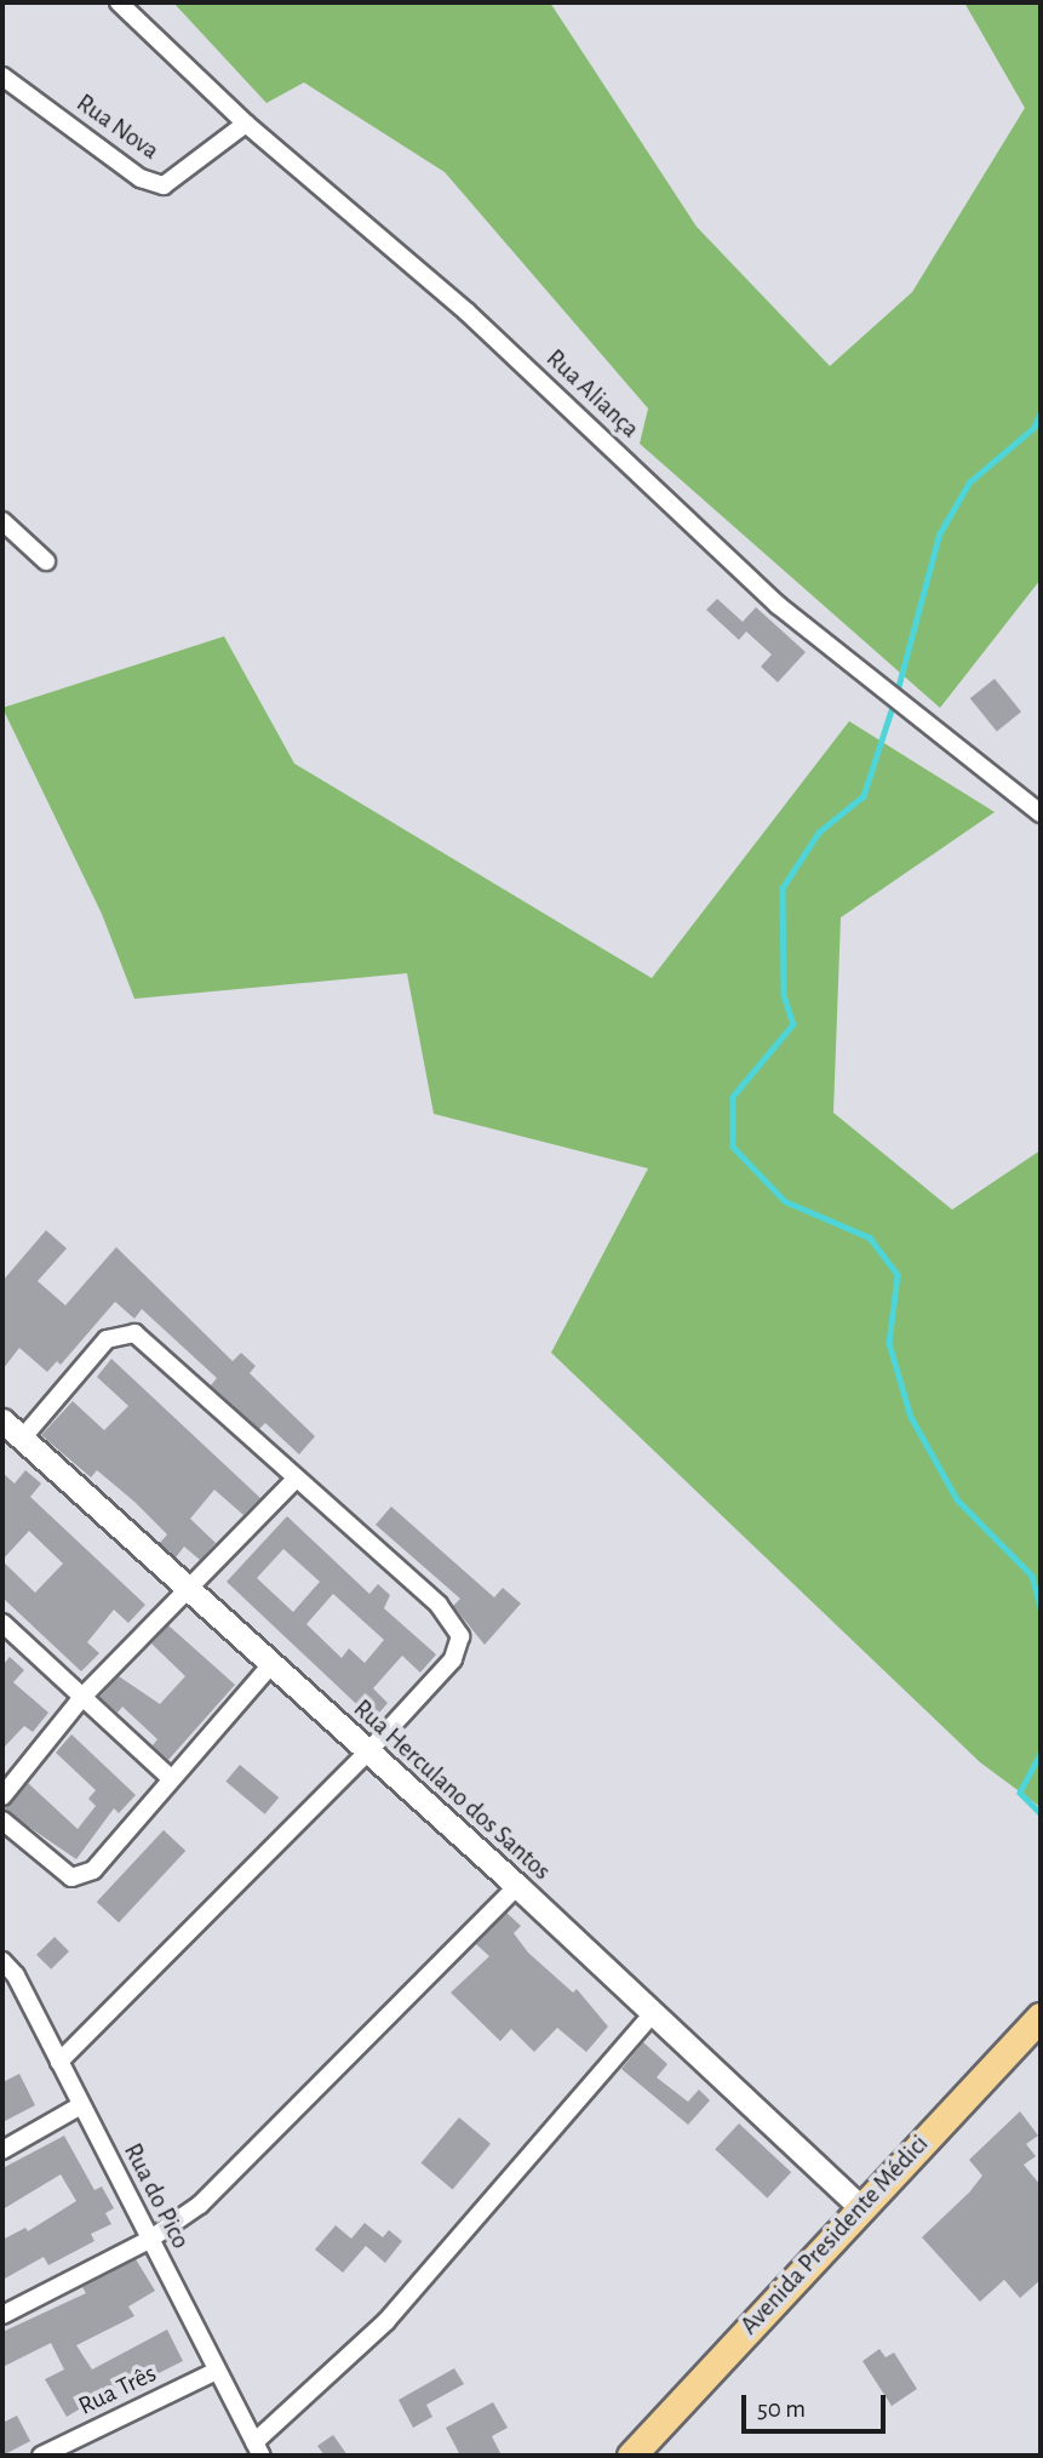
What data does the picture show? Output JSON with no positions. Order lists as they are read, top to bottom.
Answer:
{
  "streets": {
    "main road": ["Avenida Presidente Médici"],
    "street": [
      "Rua Nova",
      "Rua Aliança",
      "Rua Herculano dos Santos",
      "Rua do Pico",
      "Rua Três"
    ]
  },
  "crossings": [
    ["Rua Nova", "Rua Aliança"],
    ["Rua Herculano dos Santos", "Avenida Presidente Médici"],
    ["Rua do Pico", "Rua Três"]
  ],
  "scale_bar": "50 m"
}
